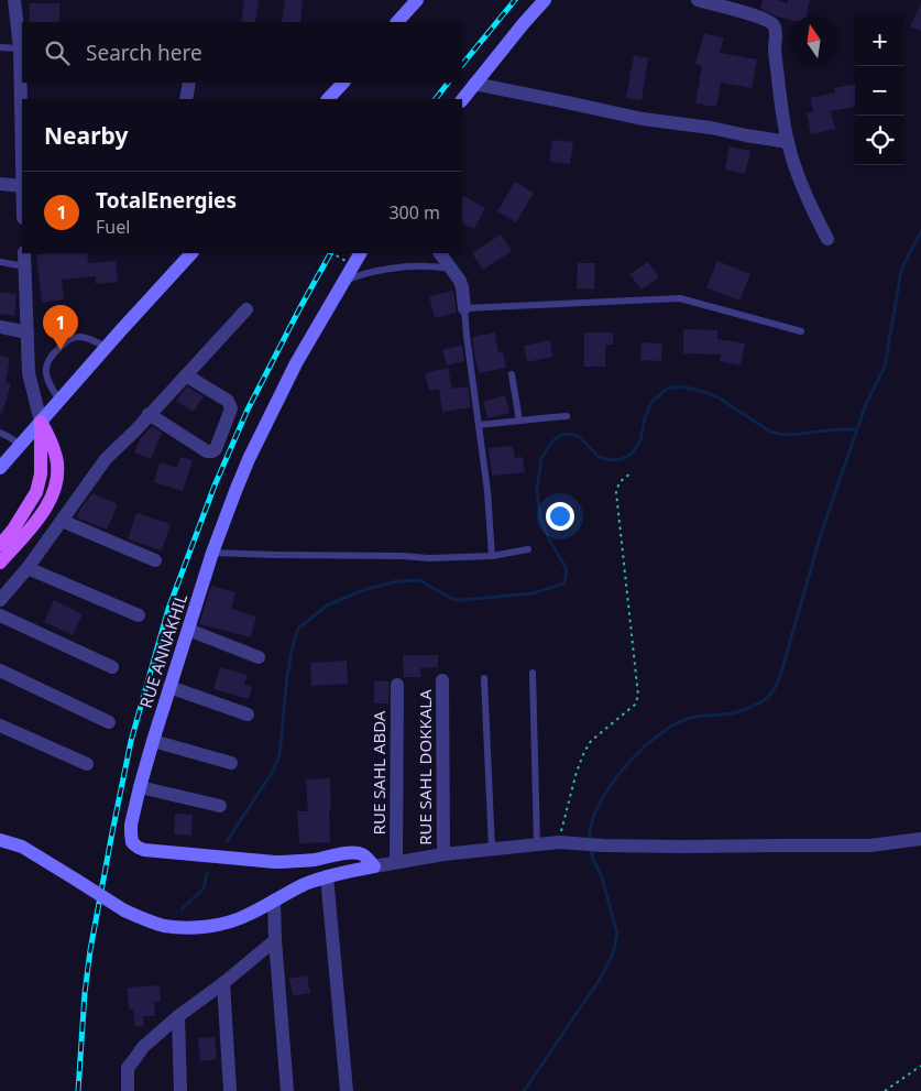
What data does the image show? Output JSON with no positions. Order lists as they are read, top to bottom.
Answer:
{
  "streets": {
    "street": ["RUE ANNAKHIL", "RUE SAHL DOKKALA", "RUE SAHL ABDA"]
  },
  "north": "top",
  "page": {
    "map_buttons": ["+", "−"],
    "search": "Search here",
    "heading": "Nearby",
    "list": [
      {
        "mark": "1",
        "name": "TotalEnergies",
        "note": "Fuel",
        "value": "300 m"
      }
    ],
    "pins": "1"
  }
}
